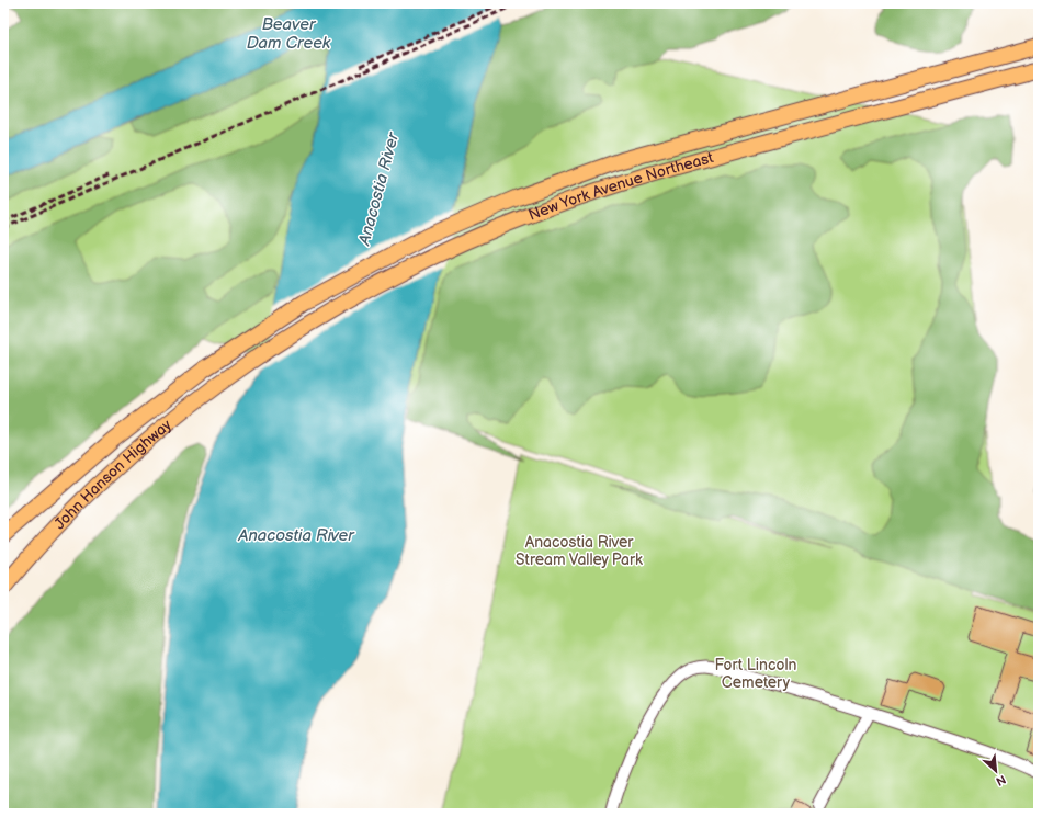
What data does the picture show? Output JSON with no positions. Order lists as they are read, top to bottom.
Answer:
{
  "streets": {
    "highway": ["New York Avenue Northeast", "John Hanson Highway"]
  },
  "crossings": [
    ["New York Avenue Northeast", "John Hanson Highway"]
  ],
  "water": ["Beaver Dam Creek", "Anacostia River"],
  "parks": ["Anacostia River Stream Valley Park", "Fort Lincoln Cemetery"],
  "north": "bottom right"
}
